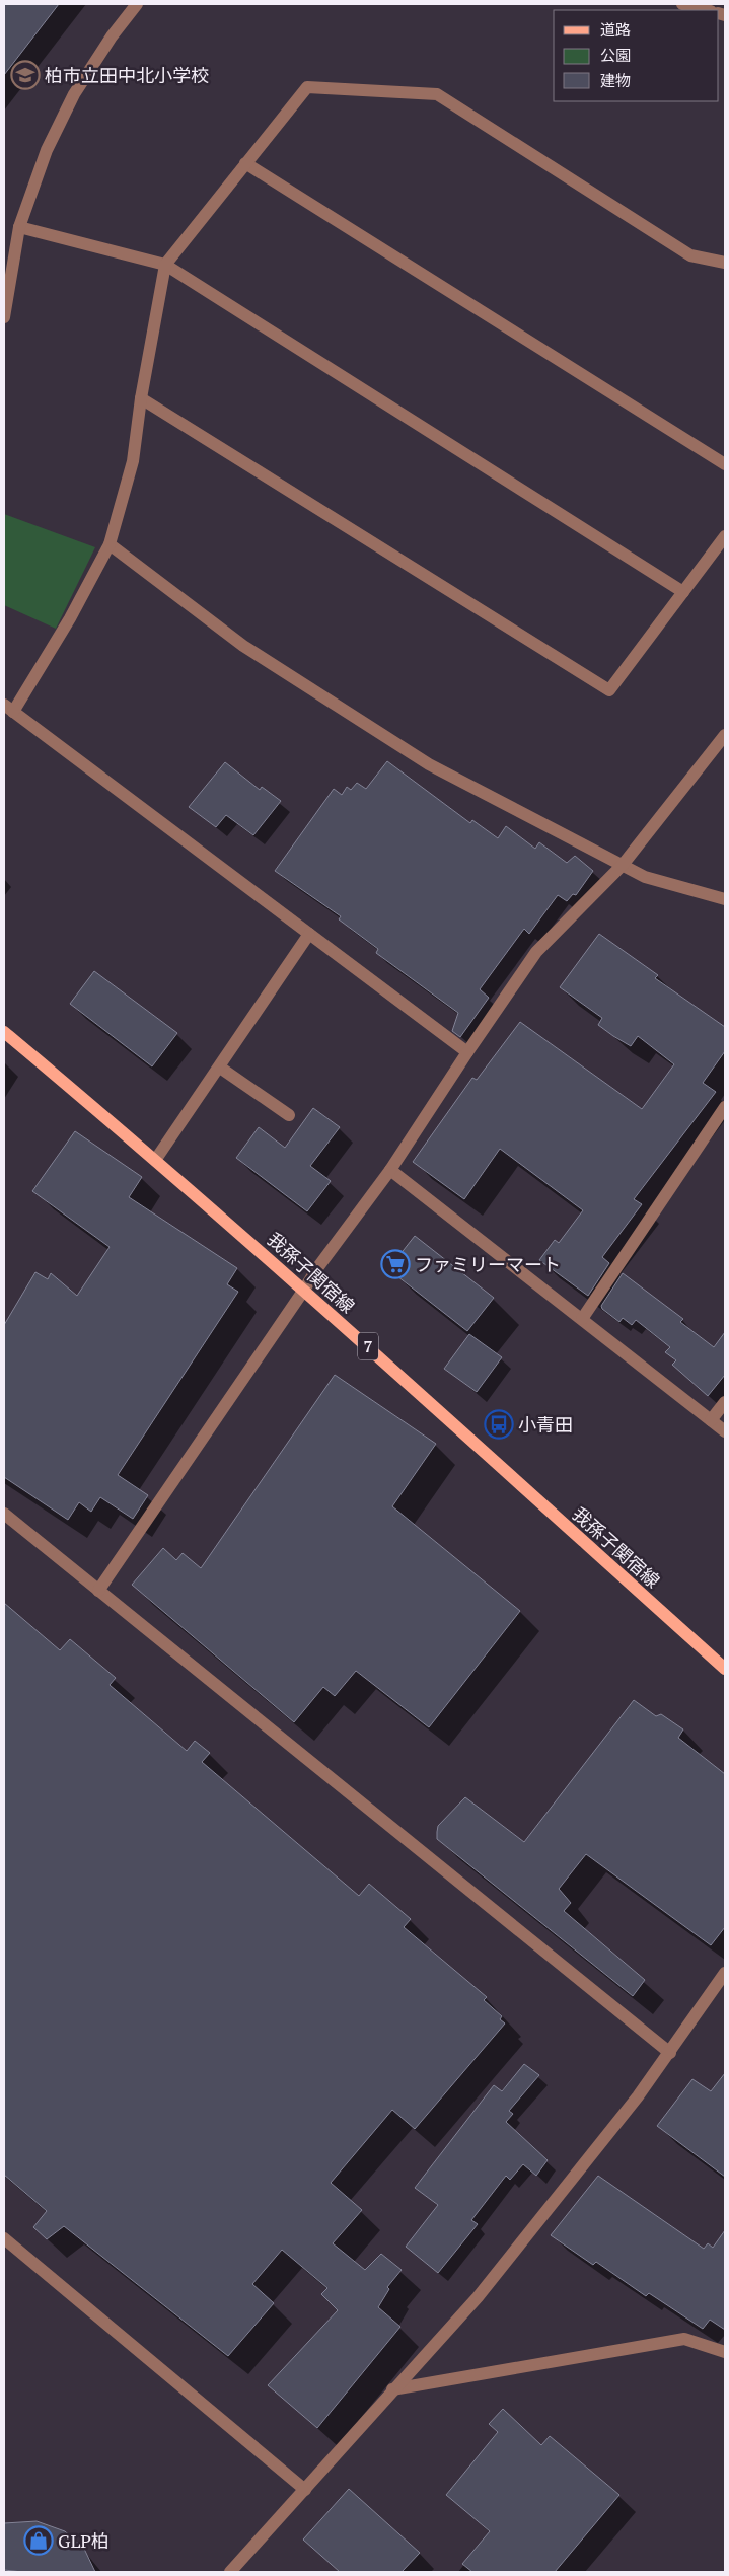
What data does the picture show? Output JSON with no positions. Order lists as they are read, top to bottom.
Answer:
{
  "streets": {
    "main road": ["我孫子関宿線", "7"]
  },
  "places": {
    "school or university": ["柏市立田中北小学校"],
    "supermarket": ["ファミリーマート"],
    "bus stop": ["小青田"],
    "shop": ["GLP柏"]
  },
  "legend": ["道路", "公園", "建物"]
}
